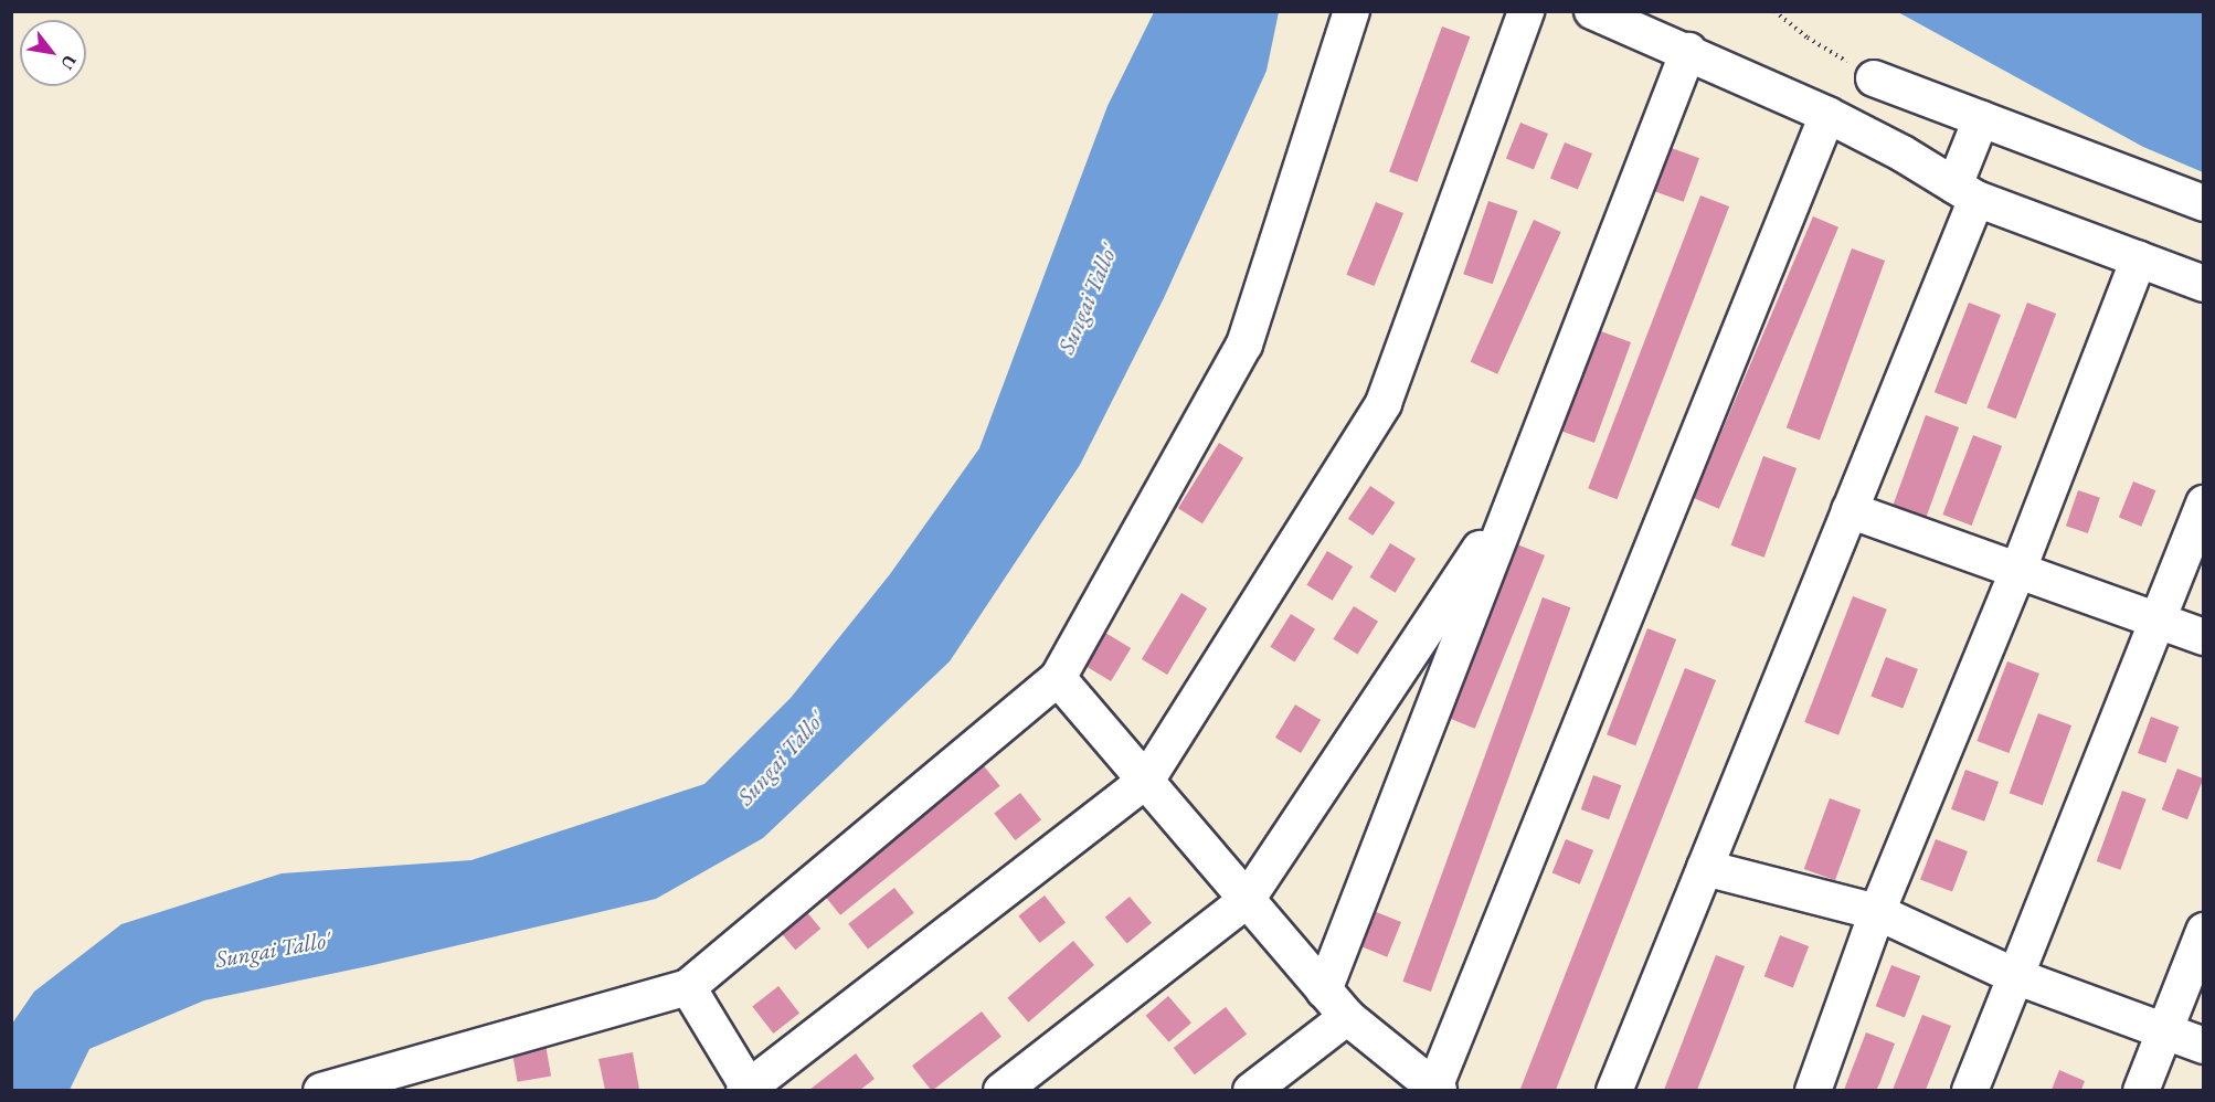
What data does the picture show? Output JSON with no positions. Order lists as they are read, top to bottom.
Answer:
{
  "water": ["Sungai Tallo'"],
  "north": "bottom right"
}
